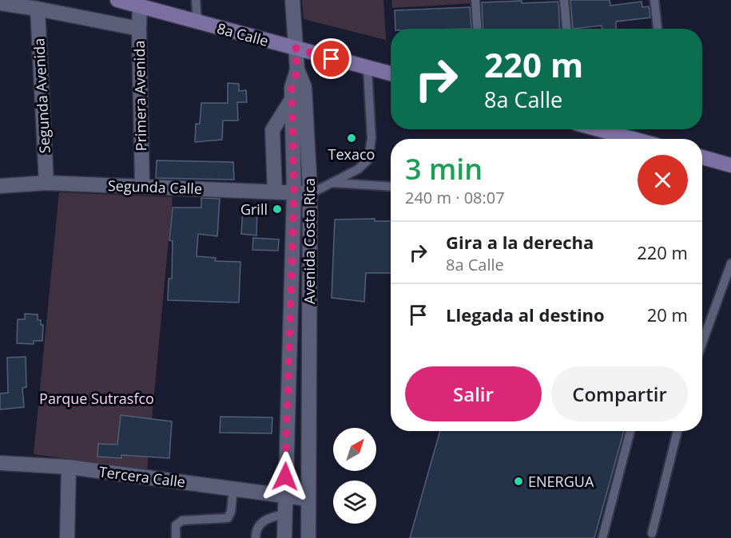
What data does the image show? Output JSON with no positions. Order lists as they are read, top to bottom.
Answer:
{
  "streets": {
    "street": [
      "8a Calle",
      "Segunda Avenida",
      "Primera Avenida",
      "Segunda Calle",
      "Avenida Costa Rica",
      "Tercera Calle"
    ]
  },
  "crossings": [
    ["8a Calle", "Primera Avenida"],
    ["Segunda Avenida", "Segunda Calle"],
    ["Primera Avenida", "Segunda Calle"],
    ["Segunda Calle", "Avenida Costa Rica"],
    ["Avenida Costa Rica", "Tercera Calle"]
  ],
  "parks": ["Parque Sutrasfco"],
  "places": ["Texaco", "Grill", "ENERGUA"],
  "north": "top right",
  "page": {
    "turn": ["220 m", "8a Calle"],
    "heading": ["3 min", "240 m · 08:07"],
    "list": [
      {
        "name": "Gira a la derecha",
        "note": "8a Calle",
        "value": "220 m"
      },
      {
        "name": "Llegada al destino",
        "value": "20 m"
      }
    ],
    "buttons": ["Salir", "Compartir"]
  }
}
